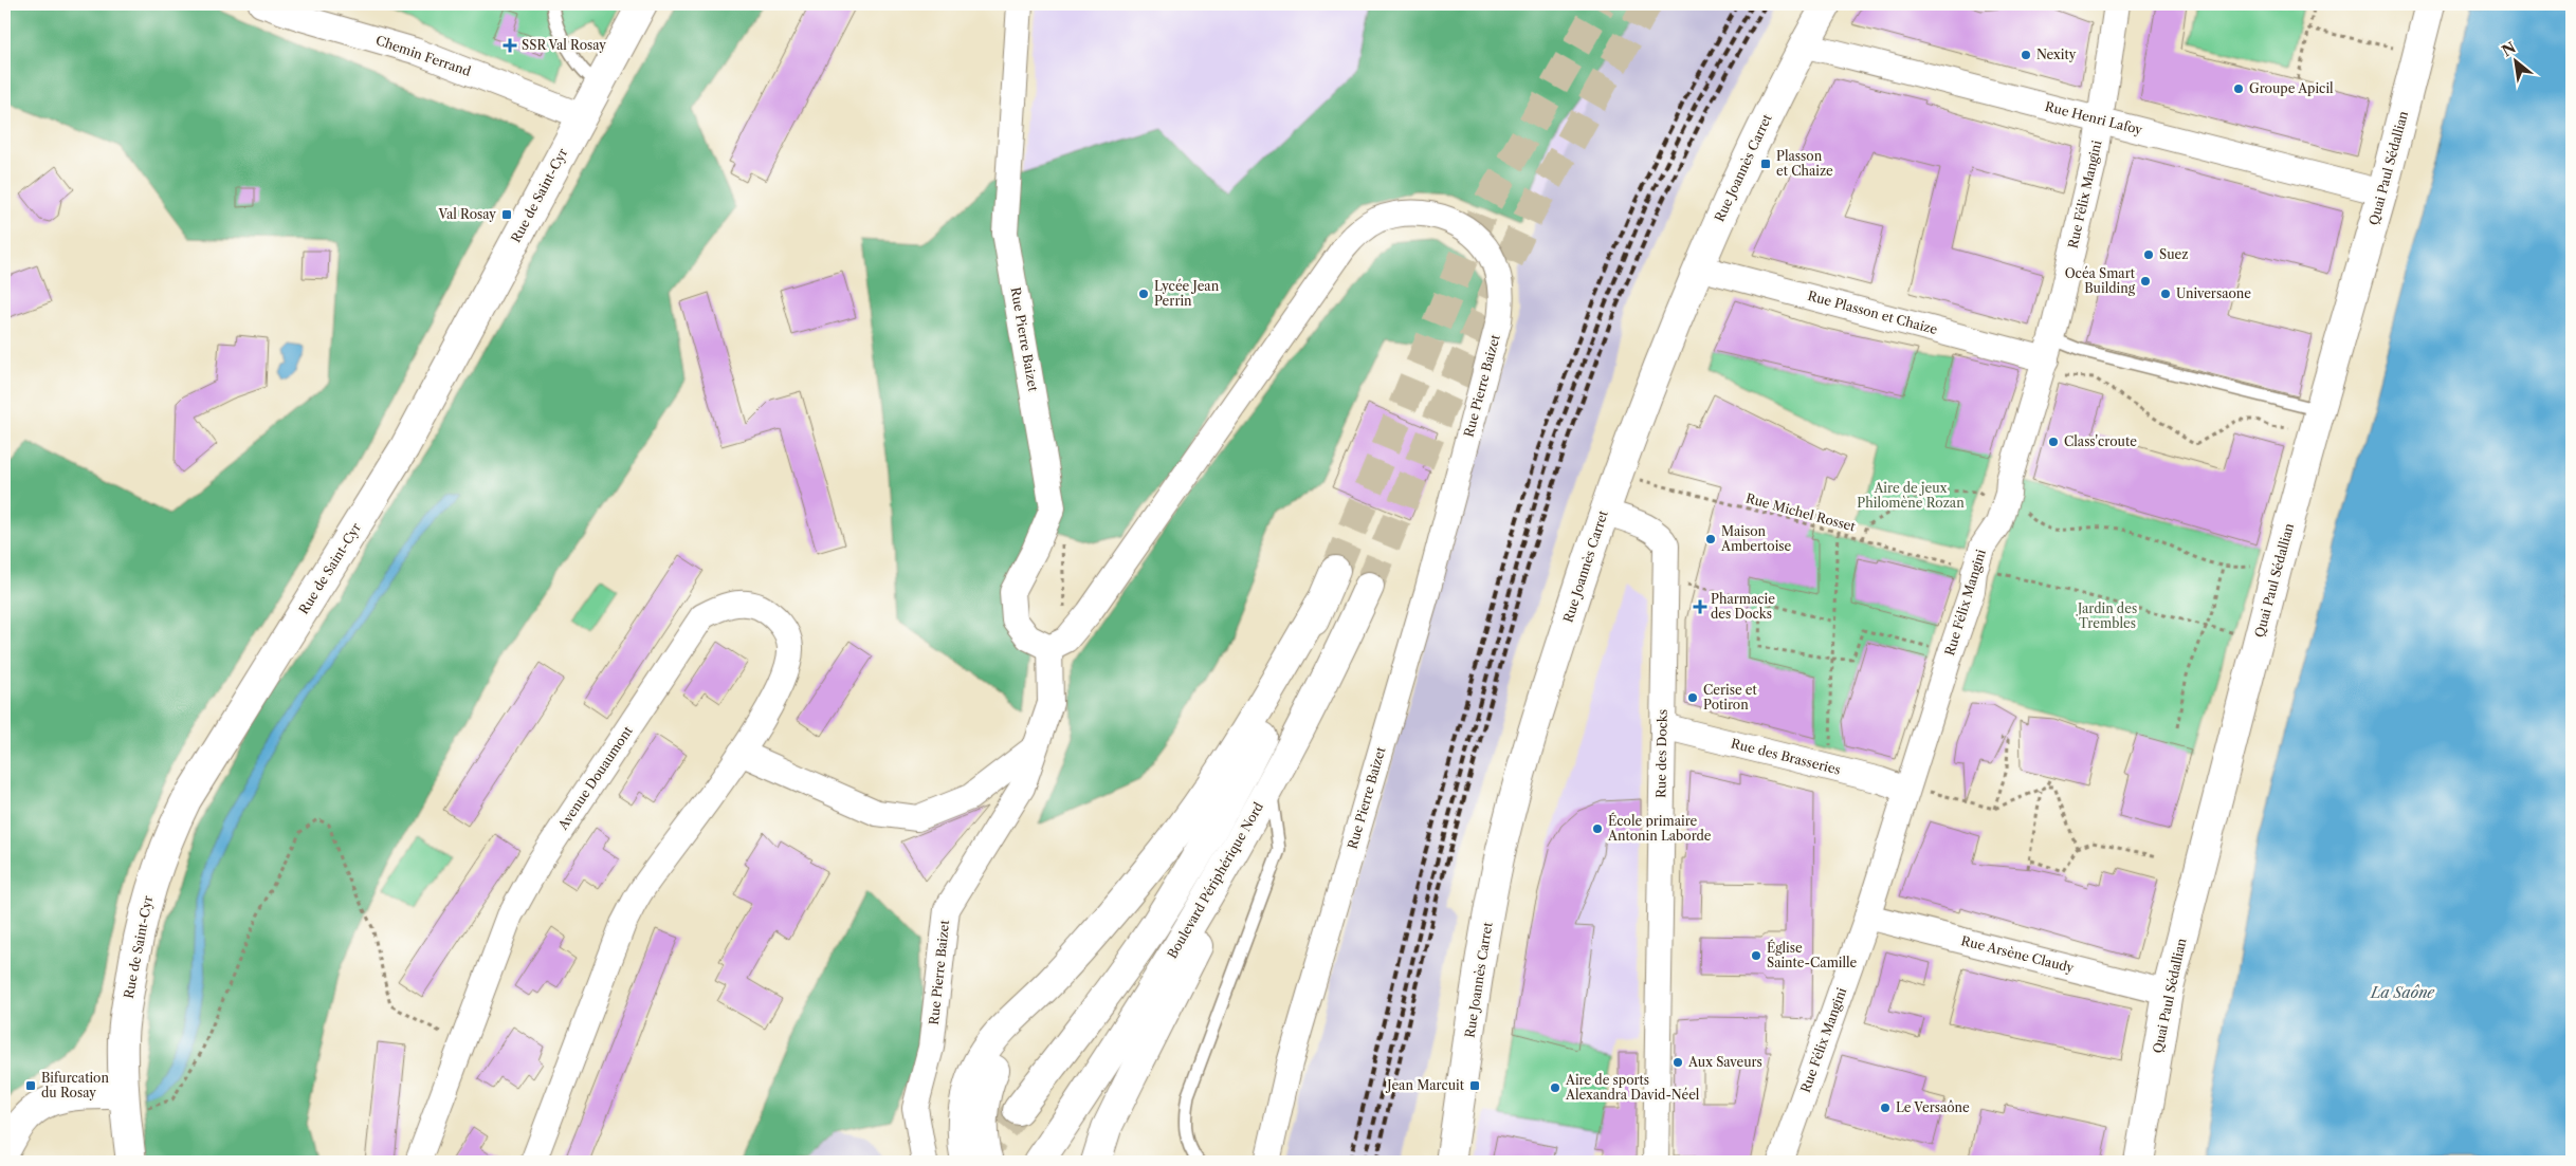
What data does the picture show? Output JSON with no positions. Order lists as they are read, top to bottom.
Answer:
{
  "streets": {
    "main road": [
      "Rue Joannès Carret",
      "Quai Paul Sédallian",
      "Rue de Saint-Cyr",
      "Boulevard Périphérique Nord"
    ],
    "street": [
      "Chemin Ferrand",
      "Rue Henri Lafoy",
      "Rue Félix Mangini",
      "Rue Plasson et Chaize",
      "Rue Pierre Baizet",
      "Rue des Docks",
      "Rue des Brasseries",
      "Avenue Douaumont",
      "Rue Arsène Claudy"
    ],
    "path": ["Rue Michel Rosset"]
  },
  "crossings": [
    ["Chemin Ferrand", "Rue de Saint-Cyr"],
    ["Rue Henri Lafoy", "Rue Joannès Carret"],
    ["Rue Henri Lafoy", "Quai Paul Sédallian"],
    ["Rue Henri Lafoy", "Rue Félix Mangini"],
    ["Rue Joannès Carret", "Rue Plasson et Chaize"],
    ["Rue Joannès Carret", "Rue Michel Rosset"],
    ["Rue Joannès Carret", "Rue des Docks"],
    ["Quai Paul Sédallian", "Rue Plasson et Chaize"],
    ["Quai Paul Sédallian", "Rue Arsène Claudy"],
    ["Rue Félix Mangini", "Rue Plasson et Chaize"],
    ["Rue Félix Mangini", "Rue Michel Rosset"],
    ["Rue Félix Mangini", "Rue des Brasseries"],
    ["Rue Félix Mangini", "Rue Arsène Claudy"],
    ["Rue des Docks", "Rue des Brasseries"]
  ],
  "water": ["La Saône"],
  "parks": ["Aire de jeux Philomène Rozan", "Jardin des Trembles"],
  "places": {
    "health": ["SSR Val Rosay", "Pharmacie des Docks"],
    "other": [
      "Nexity",
      "Groupe Apicil",
      "Suez",
      "Océa Smart Building",
      "Lycée Jean Perrin",
      "Universaone",
      "Class'croute",
      "Maison Ambertoise",
      "Cerise et Potiron",
      "École primaire Antonin Laborde",
      "Église Sainte-Camille",
      "Aux Saveurs",
      "Aire de sports Alexandra David-Néel",
      "Le Versaône"
    ],
    "transit": [
      "Plasson et Chaize",
      "Val Rosay",
      "Bifurcation du Rosay",
      "Jean Marcuit"
    ]
  },
  "north": "top left"
}
